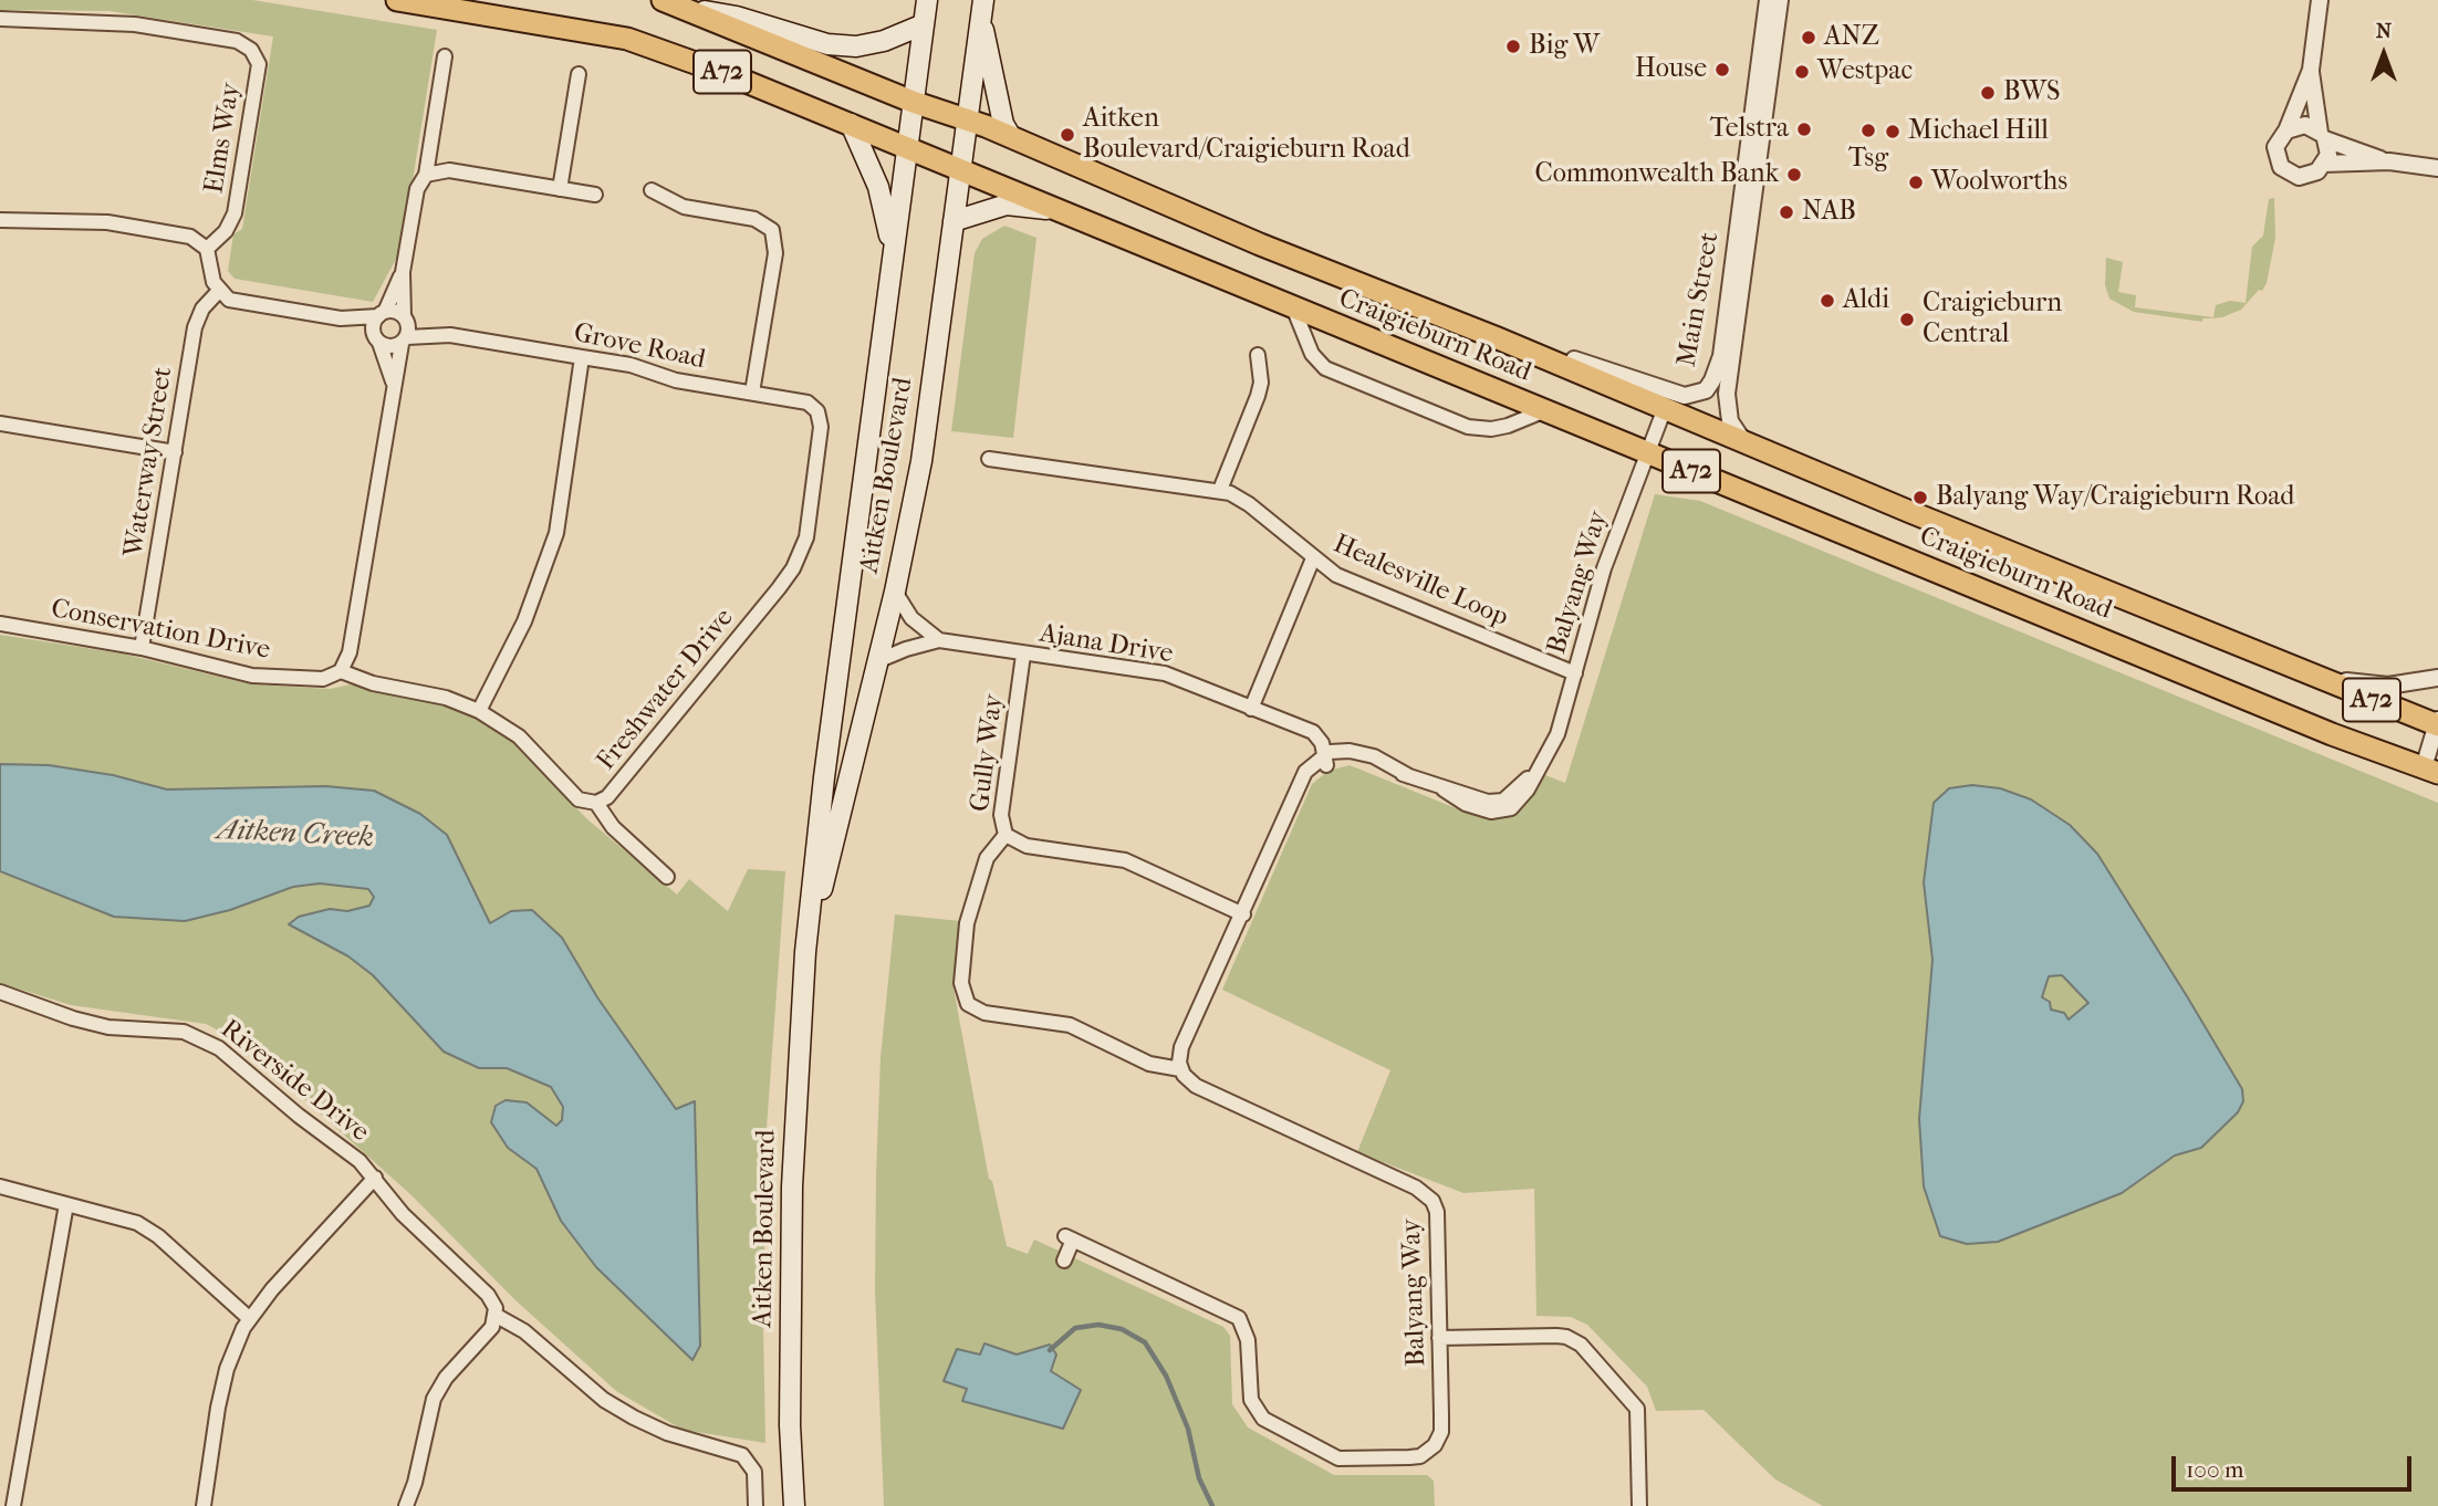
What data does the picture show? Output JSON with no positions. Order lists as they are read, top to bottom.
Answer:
{
  "streets": {
    "main road": ["A72", "Craigieburn Road", "Aitken Boulevard"],
    "street": [
      "Elms Way",
      "Main Street",
      "Grove Road",
      "Waterway Street",
      "Healesville Loop",
      "Balyang Way",
      "Conservation Drive",
      "Ajana Drive",
      "Freshwater Drive",
      "Gully Way",
      "Riverside Drive"
    ]
  },
  "crossings": [
    ["Main Street", "Craigieburn Road"],
    ["Craigieburn Road", "Aitken Boulevard"],
    ["Craigieburn Road", "Balyang Way"],
    ["Grove Road", "Freshwater Drive"],
    ["Waterway Street", "Conservation Drive"],
    ["Aitken Boulevard", "Ajana Drive"],
    ["Healesville Loop", "Balyang Way"],
    ["Balyang Way", "Ajana Drive"],
    ["Conservation Drive", "Freshwater Drive"],
    ["Ajana Drive", "Gully Way"]
  ],
  "water": ["Aitken Creek"],
  "places": [
    "ANZ",
    "Big W",
    "House",
    "Westpac",
    "BWS",
    "Telstra",
    "Tsg",
    "Michael Hill",
    "Aitken Boulevard/Craigieburn Road",
    "Commonwealth Bank",
    "Woolworths",
    "NAB",
    "Aldi",
    "Craigieburn Central",
    "Balyang Way/Craigieburn Road"
  ],
  "scale_bar": "100 m",
  "north": "top"
}
